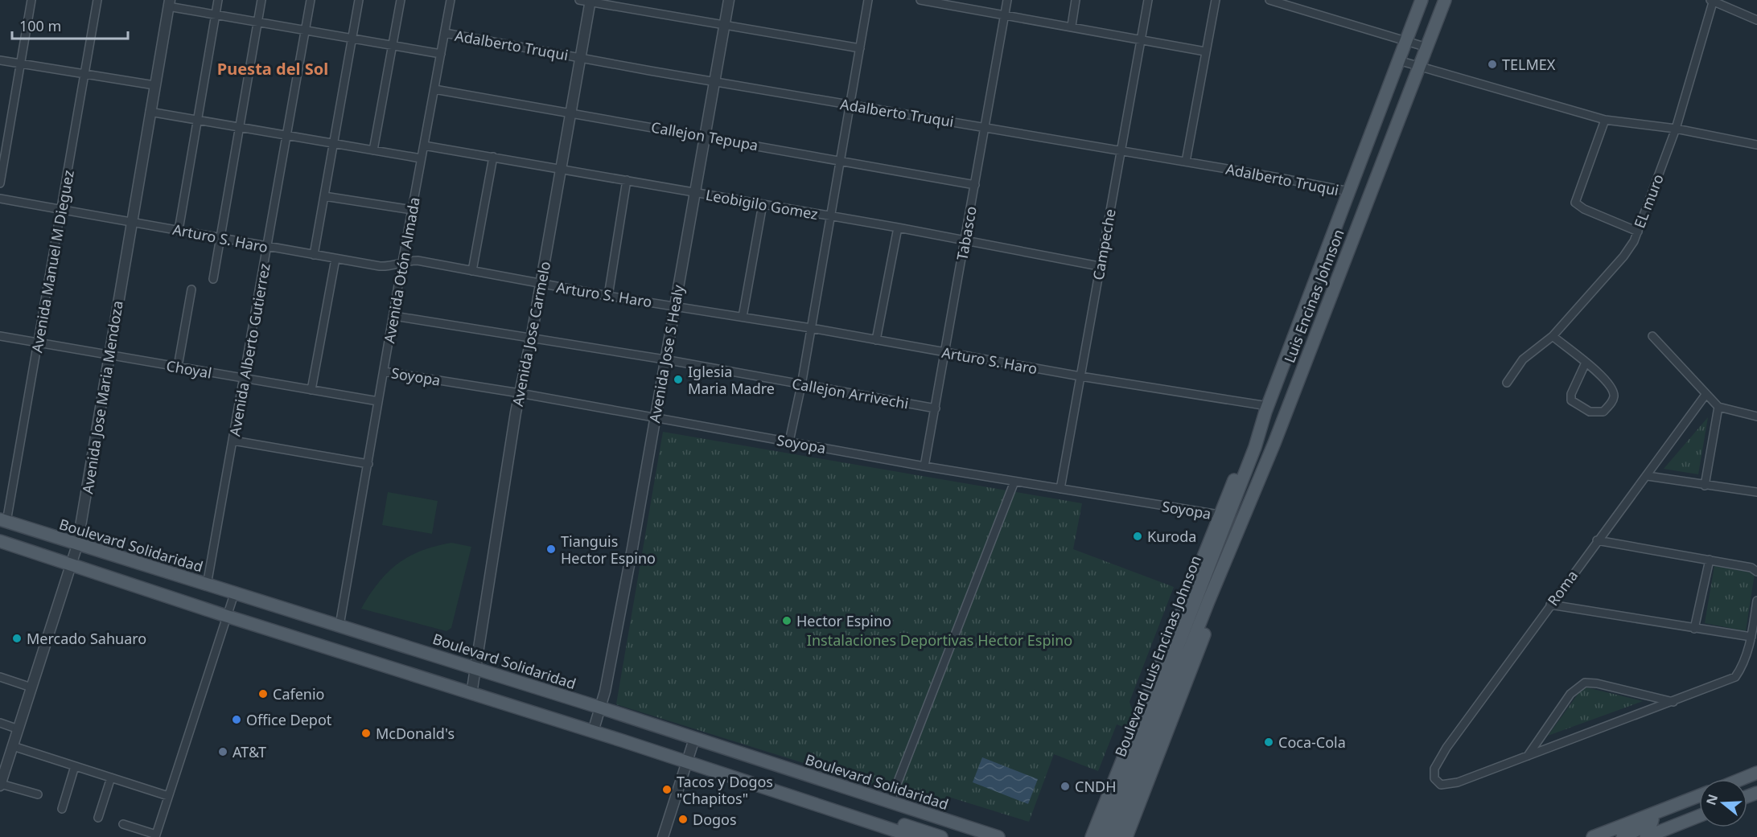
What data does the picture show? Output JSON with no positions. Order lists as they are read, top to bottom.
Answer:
{
  "streets": {
    "main road": ["Luis Encinas Johnson", "Boulevard Solidaridad", "Boulevard Luis Encinas Johnson"],
    "street": [
      "Adalberto Truqui",
      "Callejon Tepupa",
      "EL muro",
      "Leobigilo Gomez",
      "Tabasco",
      "Arturo S. Haro",
      "Campeche",
      "Avenida Manuel M Dieguez",
      "Avenida Otón Almada",
      "Avenida Jose Carmelo",
      "Avenida Alberto Gutierrez",
      "Avenida Jose S Healy",
      "Choyal",
      "Soyopa",
      "Callejon Arrivechi",
      "Avenida Jose Maria Mendoza",
      "Roma"
    ]
  },
  "crossings": [
    ["Adalberto Truqui", "Tabasco"],
    ["Adalberto Truqui", "Campeche"],
    ["Adalberto Truqui", "Avenida Otón Almada"],
    ["Adalberto Truqui", "Luis Encinas Johnson"],
    ["Adalberto Truqui", "Avenida Jose Carmelo"],
    ["Adalberto Truqui", "Avenida Alberto Gutierrez"],
    ["Adalberto Truqui", "Avenida Jose S Healy"],
    ["Adalberto Truqui", "Avenida Jose Maria Mendoza"],
    ["Callejon Tepupa", "Tabasco"],
    ["Callejon Tepupa", "Avenida Otón Almada"],
    ["Callejon Tepupa", "Avenida Jose Carmelo"],
    ["Callejon Tepupa", "Avenida Jose S Healy"],
    ["Leobigilo Gomez", "Tabasco"],
    ["Leobigilo Gomez", "Campeche"],
    ["Leobigilo Gomez", "Avenida Otón Almada"],
    ["Leobigilo Gomez", "Avenida Jose Carmelo"],
    ["Leobigilo Gomez", "Avenida Jose S Healy"],
    ["Tabasco", "Arturo S. Haro"],
    ["Tabasco", "Soyopa"],
    ["Tabasco", "Callejon Arrivechi"],
    ["Arturo S. Haro", "Campeche"],
    ["Arturo S. Haro", "Avenida Manuel M Dieguez"],
    ["Arturo S. Haro", "Avenida Otón Almada"],
    ["Arturo S. Haro", "Luis Encinas Johnson"],
    ["Arturo S. Haro", "Avenida Jose Carmelo"],
    ["Arturo S. Haro", "Avenida Alberto Gutierrez"],
    ["Arturo S. Haro", "Avenida Jose S Healy"],
    ["Arturo S. Haro", "Avenida Jose Maria Mendoza"],
    ["Campeche", "Soyopa"],
    ["Avenida Manuel M Dieguez", "Choyal"],
    ["Avenida Manuel M Dieguez", "Boulevard Solidaridad"],
    ["Avenida Otón Almada", "Choyal"],
    ["Avenida Otón Almada", "Soyopa"],
    ["Avenida Otón Almada", "Callejon Arrivechi"],
    ["Avenida Otón Almada", "Boulevard Solidaridad"],
    ["Luis Encinas Johnson", "Soyopa"],
    ["Luis Encinas Johnson", "Boulevard Luis Encinas Johnson"],
    ["Avenida Jose Carmelo", "Soyopa"],
    ["Avenida Jose Carmelo", "Callejon Arrivechi"],
    ["Avenida Jose Carmelo", "Boulevard Solidaridad"],
    ["Avenida Alberto Gutierrez", "Choyal"],
    ["Avenida Alberto Gutierrez", "Boulevard Solidaridad"],
    ["Avenida Jose S Healy", "Soyopa"],
    ["Avenida Jose S Healy", "Callejon Arrivechi"],
    ["Avenida Jose S Healy", "Boulevard Solidaridad"],
    ["Choyal", "Avenida Jose Maria Mendoza"],
    ["Soyopa", "Boulevard Luis Encinas Johnson"],
    ["Avenida Jose Maria Mendoza", "Boulevard Solidaridad"]
  ],
  "districts": ["Puesta del Sol"],
  "parks": ["Instalaciones Deportivas Hector Espino"],
  "places": [
    "TELMEX",
    "Iglesia Maria Madre",
    "Kuroda",
    "Tianguis Hector Espino",
    "Hector Espino",
    "Mercado Sahuaro",
    "Cafenio",
    "Office Depot",
    "McDonald's",
    "Coca-Cola",
    "AT&T",
    "CNDH",
    "Tacos y Dogos \"Chapitos\"",
    "Dogos"
  ],
  "scale_bar": "100 m",
  "north": "left"
}
